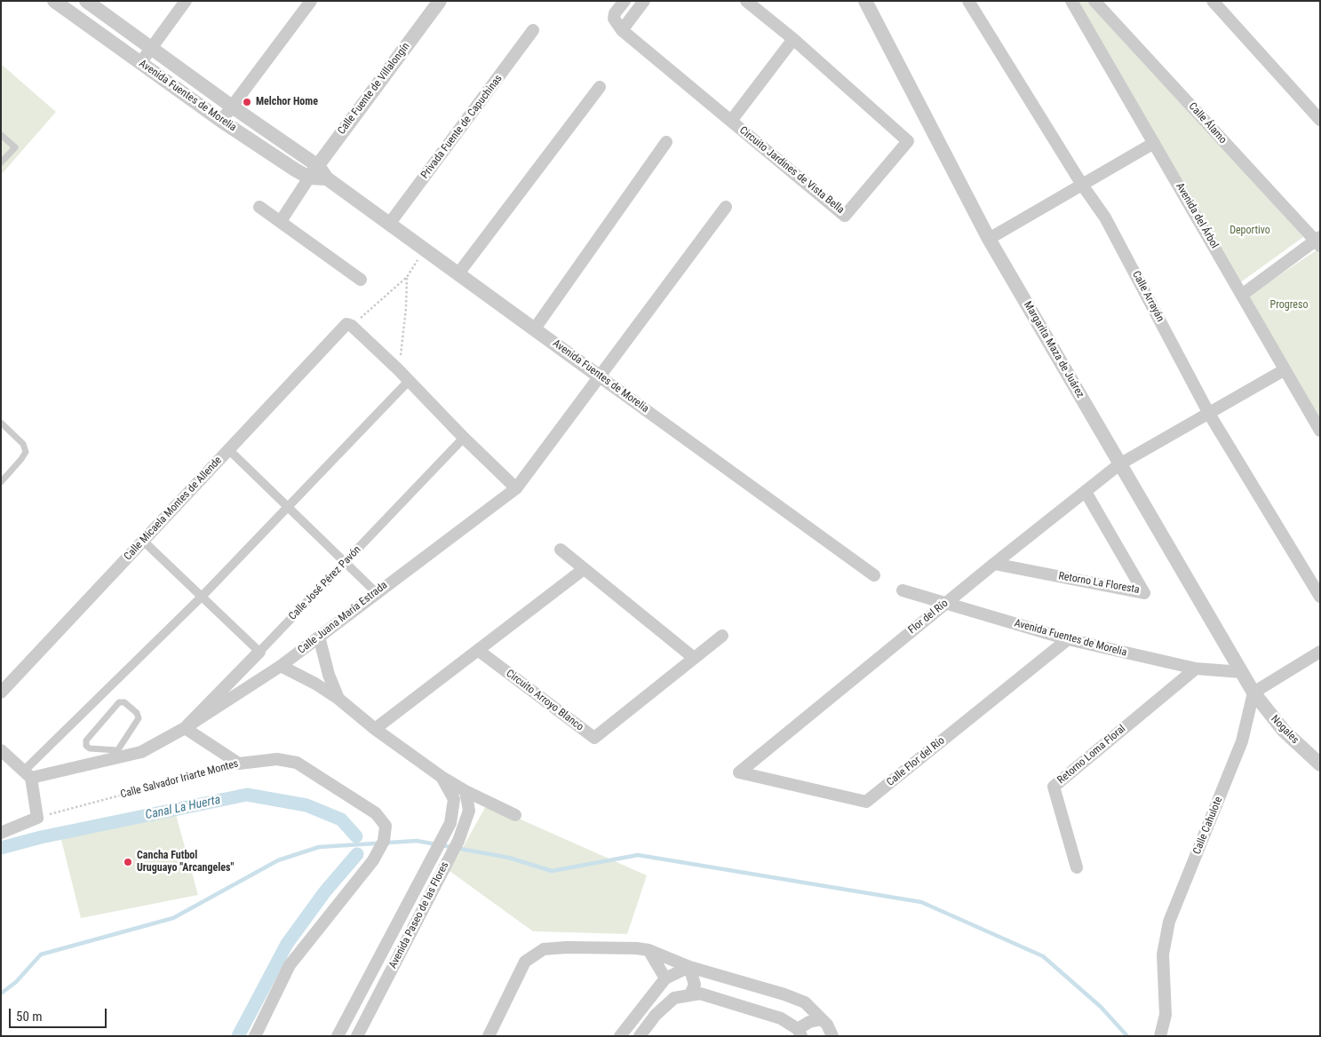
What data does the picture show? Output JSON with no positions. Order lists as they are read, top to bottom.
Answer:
{
  "streets": {
    "street": [
      "Calle Fuente de Villalongín",
      "Avenida Fuentes de Morelia",
      "Calle Álamo",
      "Privada Fuente de Capuchinas",
      "Circuito Jardines de Vista Bella",
      "Avenida del Árbol",
      "Calle Arrayán",
      "Margarita Maza de Juárez",
      "Calle Micaela Montes de Allende",
      "Calle José Pérez Pavón",
      "Retorno La Floresta",
      "Flor del Río",
      "Calle Juana María Estrada",
      "Circuito Arroyo Blanco",
      "Nogales",
      "Retorno Loma Floral",
      "Calle Flor del Río",
      "Calle Salvador Iriarte Montes",
      "Calle Cahulote",
      "Avenida Paseo de las Flores"
    ]
  },
  "crossings": [
    ["Calle Fuente de Villalongín", "Avenida Fuentes de Morelia"],
    ["Avenida Fuentes de Morelia", "Privada Fuente de Capuchinas"],
    ["Avenida Fuentes de Morelia", "Margarita Maza de Juárez"],
    ["Avenida Fuentes de Morelia", "Flor del Río"],
    ["Avenida Fuentes de Morelia", "Calle Juana María Estrada"],
    ["Avenida Fuentes de Morelia", "Retorno Loma Floral"],
    ["Avenida Fuentes de Morelia", "Calle Flor del Río"],
    ["Avenida del Árbol", "Flor del Río"],
    ["Calle Arrayán", "Flor del Río"],
    ["Margarita Maza de Juárez", "Flor del Río"],
    ["Margarita Maza de Juárez", "Nogales"],
    ["Margarita Maza de Juárez", "Calle Cahulote"],
    ["Calle José Pérez Pavón", "Calle Juana María Estrada"],
    ["Retorno La Floresta", "Flor del Río"],
    ["Flor del Río", "Calle Flor del Río"],
    ["Nogales", "Calle Cahulote"]
  ],
  "water": ["Canal La Huerta"],
  "parks": ["Deportivo", "Progreso"],
  "places": ["Melchor Home", "Cancha Futbol Uruguayo \"Arcangeles\""],
  "scale_bar": "50 m"
}
